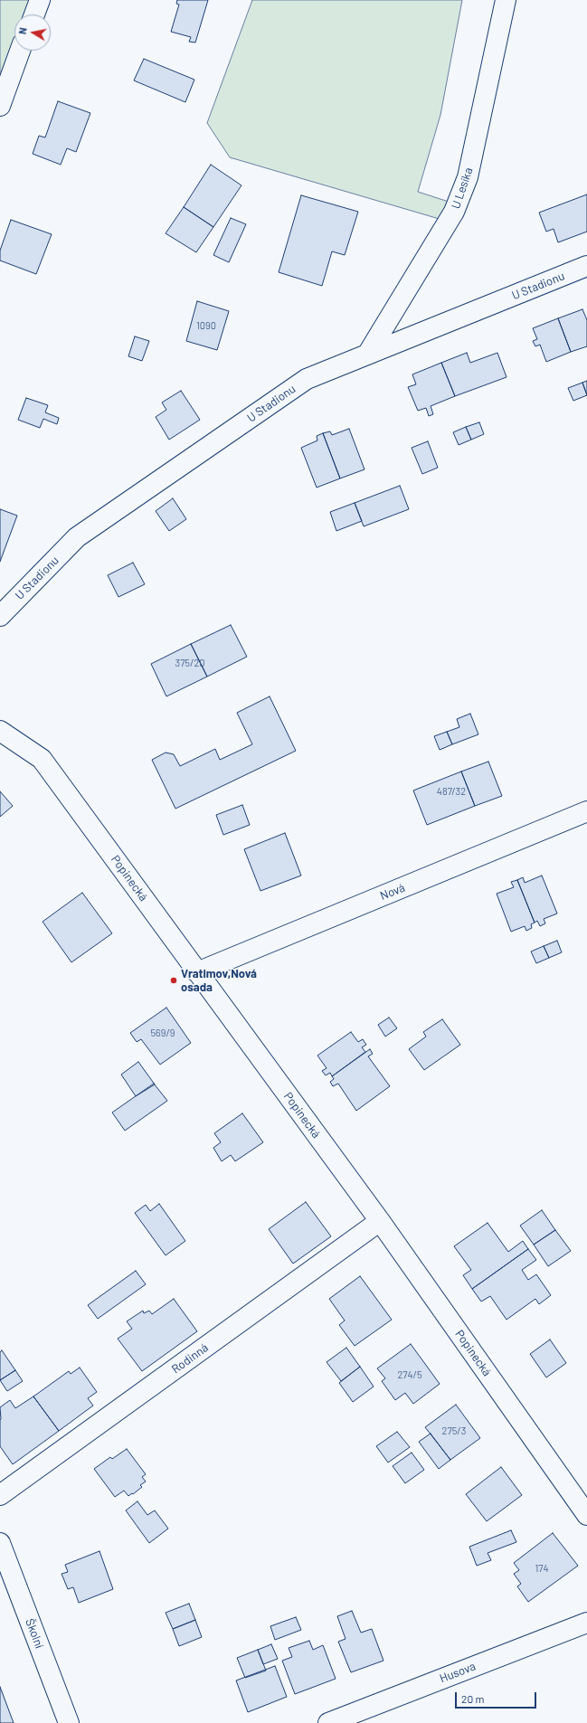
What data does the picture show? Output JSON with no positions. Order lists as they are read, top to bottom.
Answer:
{
  "streets": {
    "street": [
      "U Lesíka",
      "U Stadionu",
      "Popinecká",
      "Nová",
      "Rodinná",
      "Školní",
      "Husova"
    ]
  },
  "crossings": [
    ["U Lesíka", "U Stadionu"],
    ["Popinecká", "Nová"],
    ["Popinecká", "Rodinná"]
  ],
  "places": ["Vratimov,Nová osada"],
  "house_numbers": [
    "1090",
    "375/20",
    "487/32",
    "569/9",
    "274/5",
    "275/3",
    "174"
  ],
  "scale_bar": "20 m",
  "north": "left"
}
